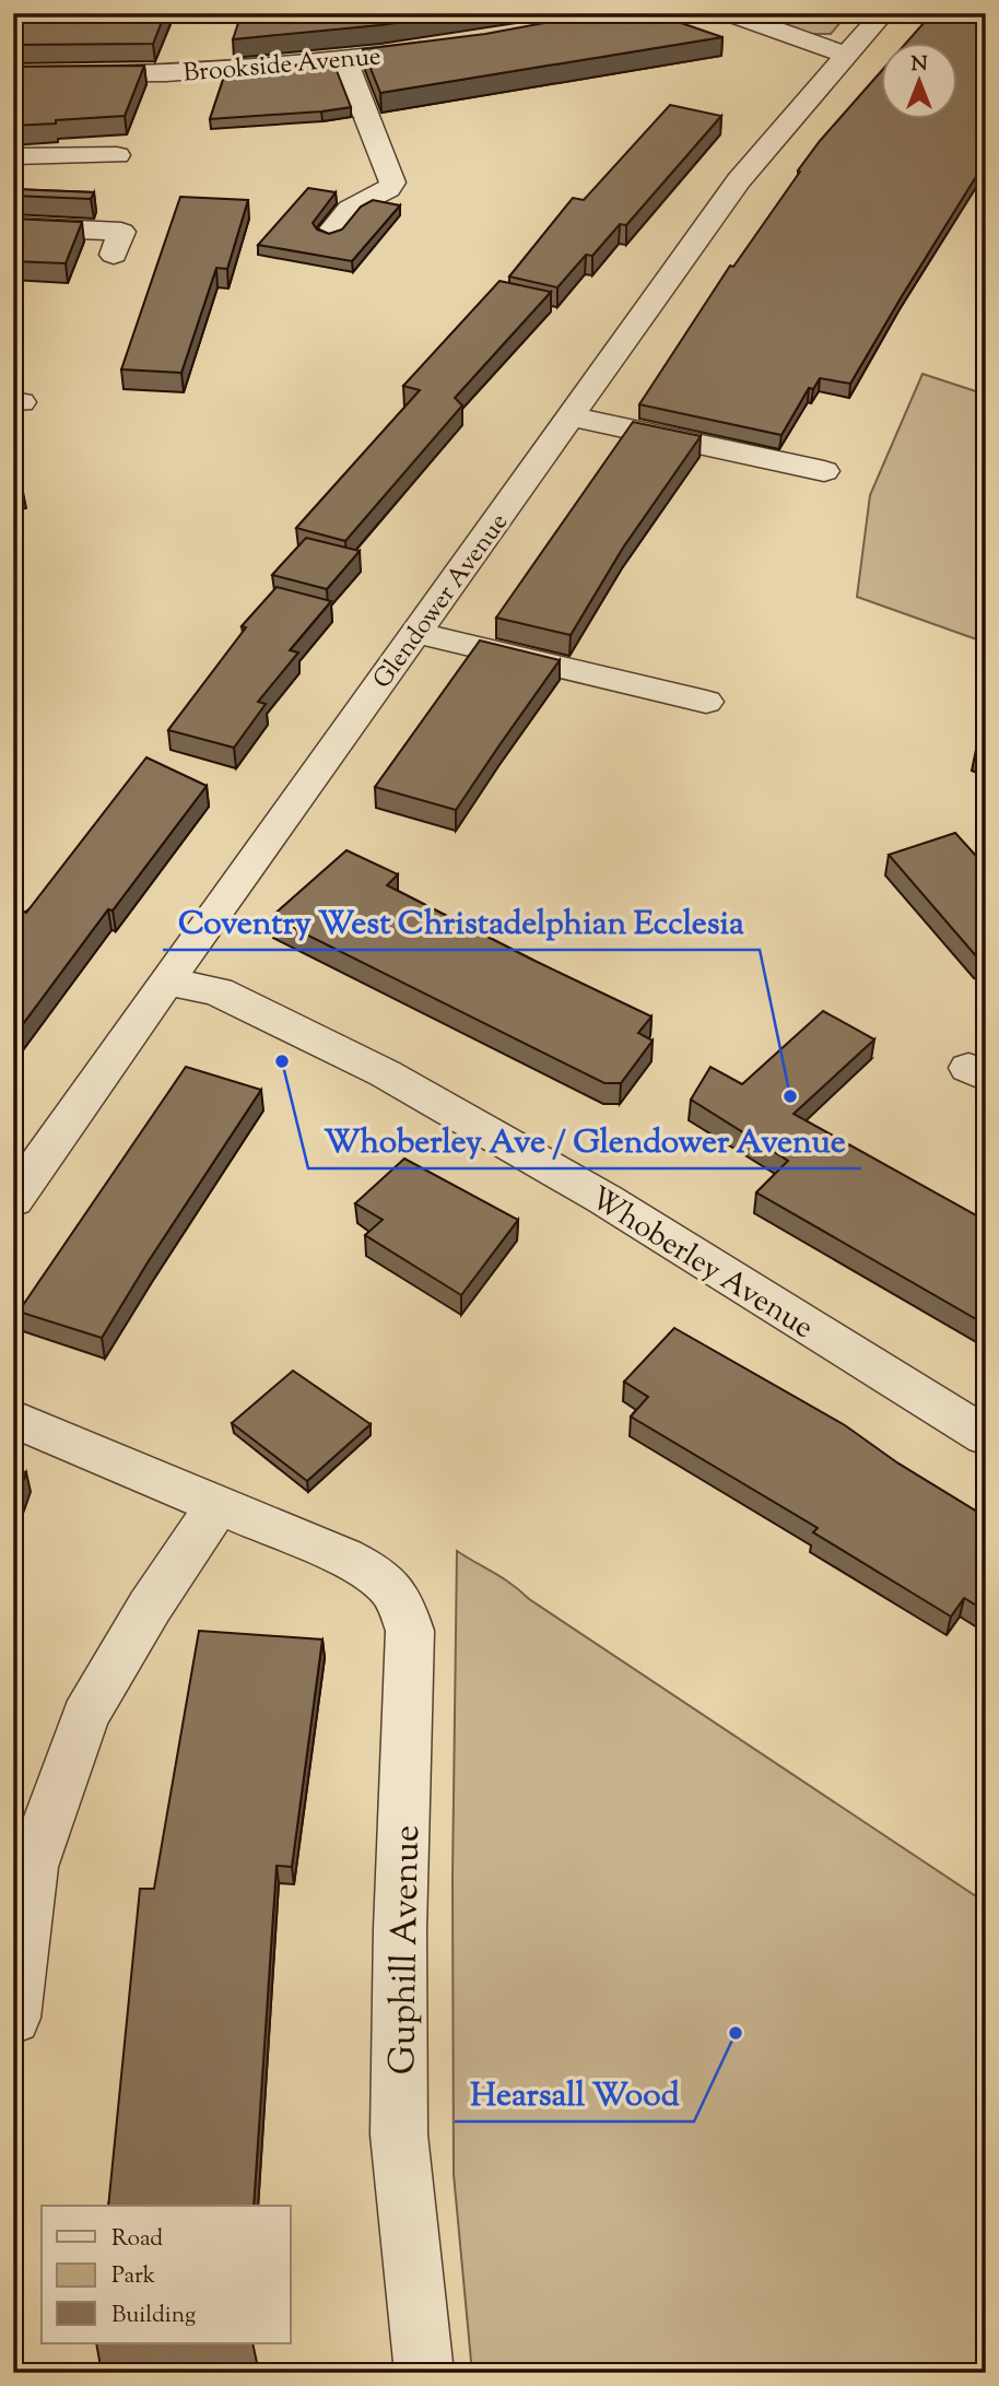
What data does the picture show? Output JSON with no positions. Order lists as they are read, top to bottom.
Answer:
{
  "streets": {
    "street": [
      "Brookside Avenue",
      "Glendower Avenue",
      "Whoberley Avenue",
      "Guphill Avenue"
    ]
  },
  "crossings": [
    ["Glendower Avenue", "Whoberley Avenue"]
  ],
  "places": ["Whoberley Ave / Glendower Avenue", "Coventry West Christadelphian Ecclesia", "Hearsall Wood"],
  "legend": ["Road", "Park", "Building"],
  "north": "top"
}
